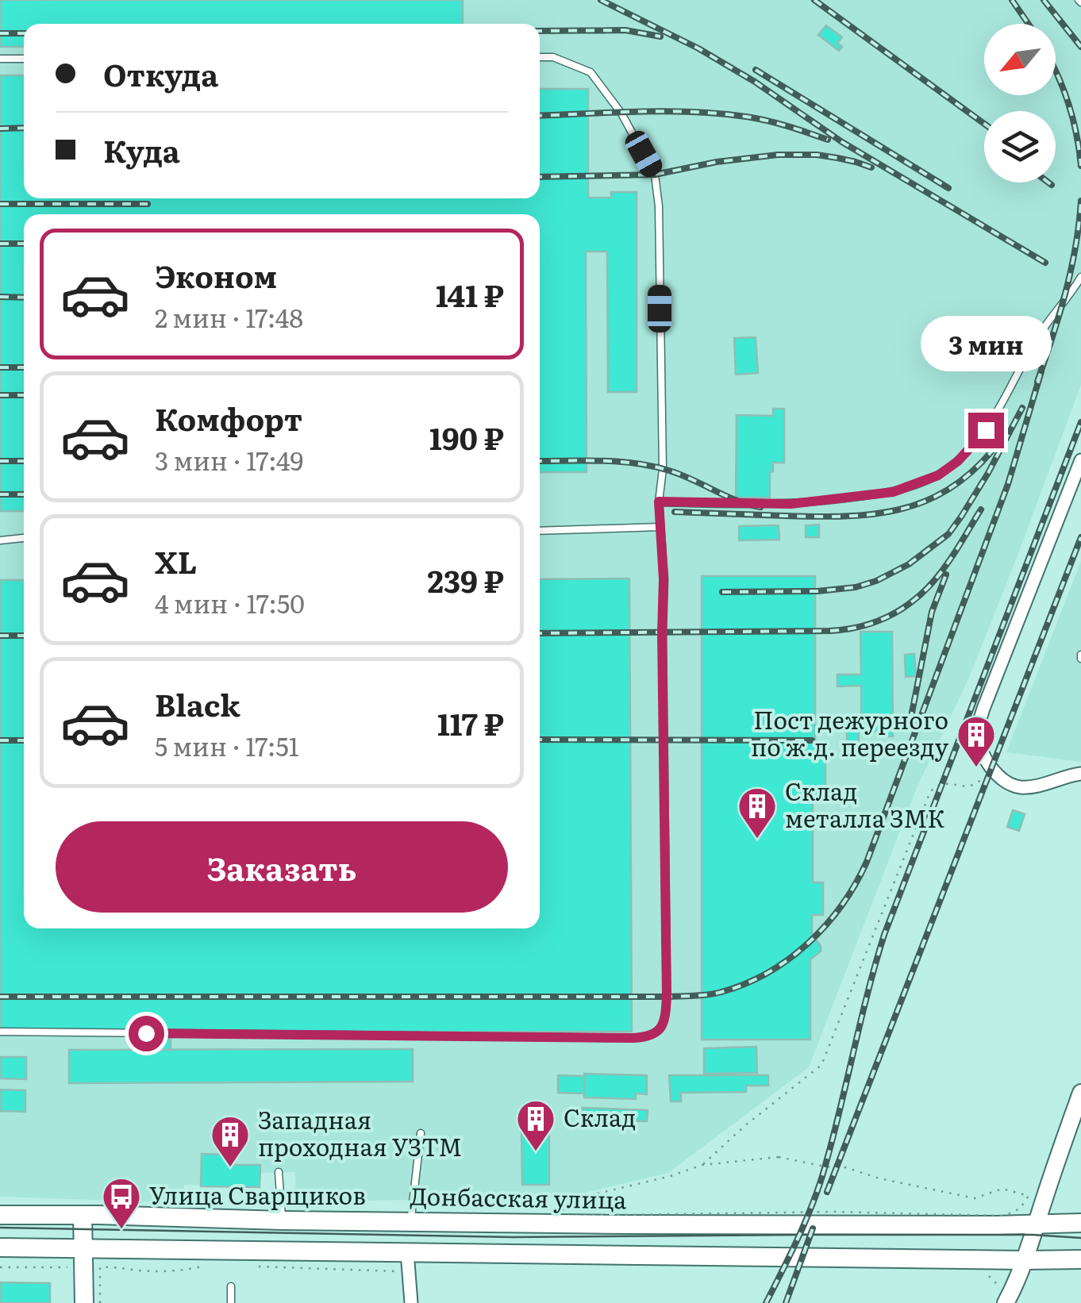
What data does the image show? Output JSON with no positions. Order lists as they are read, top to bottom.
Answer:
{
  "streets": {
    "main road": ["Донбасская улица"]
  },
  "places": {
    "building": [
      "Пост дежурного по ж.д. переезду",
      "Склад металла ЗМК",
      "Склад",
      "Западная проходная УЗТМ"
    ],
    "bus stop": ["Улица Сварщиков"]
  },
  "north": "bottom left",
  "page": {
    "banner": ["Откуда", "Куда"],
    "list": [
      {
        "name": "Эконом",
        "note": "2 мин · 17:48",
        "value": "141 ₽"
      },
      {
        "name": "Комфорт",
        "note": "3 мин · 17:49",
        "value": "190 ₽"
      },
      {
        "name": "XL",
        "note": "4 мин · 17:50",
        "value": "239 ₽"
      },
      {
        "name": "Black",
        "note": "5 мин · 17:51",
        "value": "117 ₽"
      }
    ],
    "bubble": "3 мин",
    "buttons": "Заказать"
  }
}
